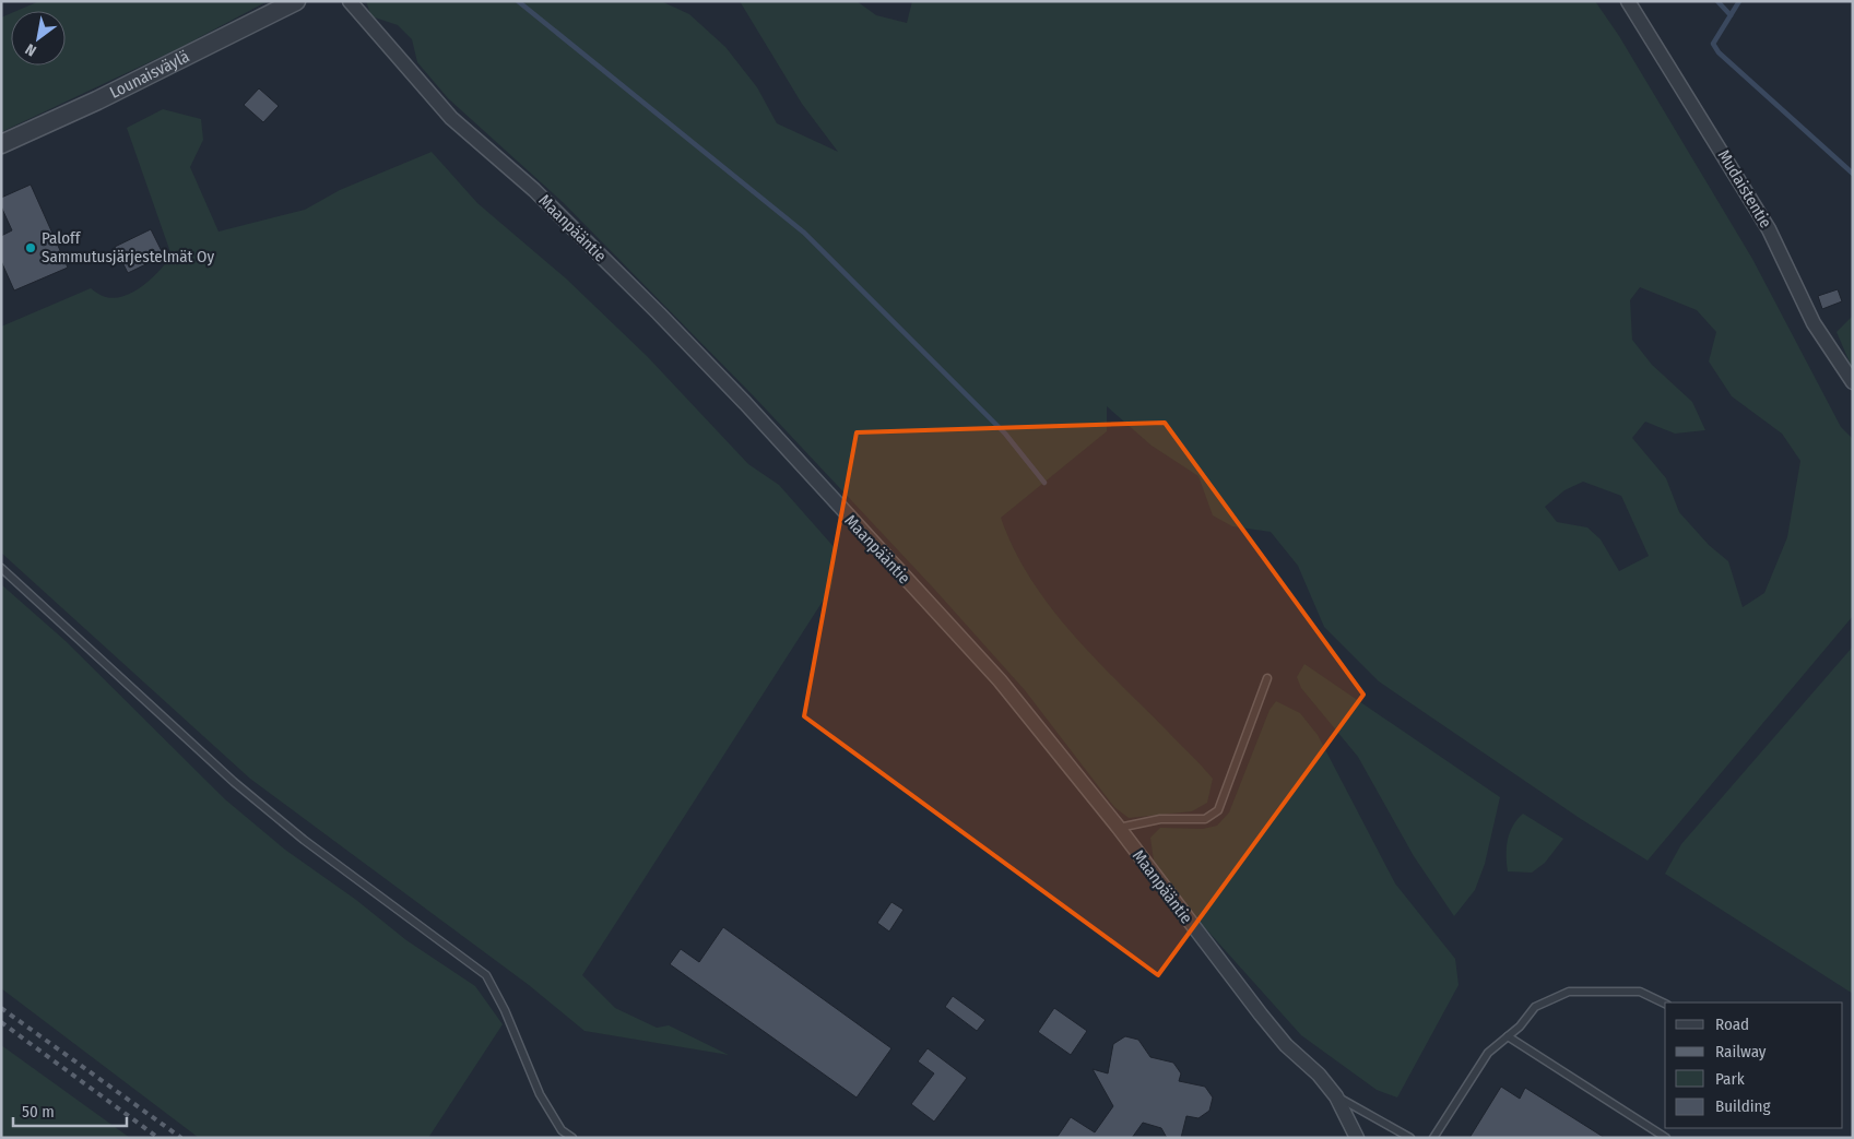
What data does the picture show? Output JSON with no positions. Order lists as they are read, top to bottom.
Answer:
{
  "streets": {
    "street": ["Lounaisväylä", "Mudaistentie", "Maanpääntie"]
  },
  "places": ["Paloff Sammutusjärjestelmät Oy"],
  "legend": [
    "Road",
    "Railway",
    "Park",
    "Building"
  ],
  "scale_bar": "50 m",
  "north": "bottom left"
}
